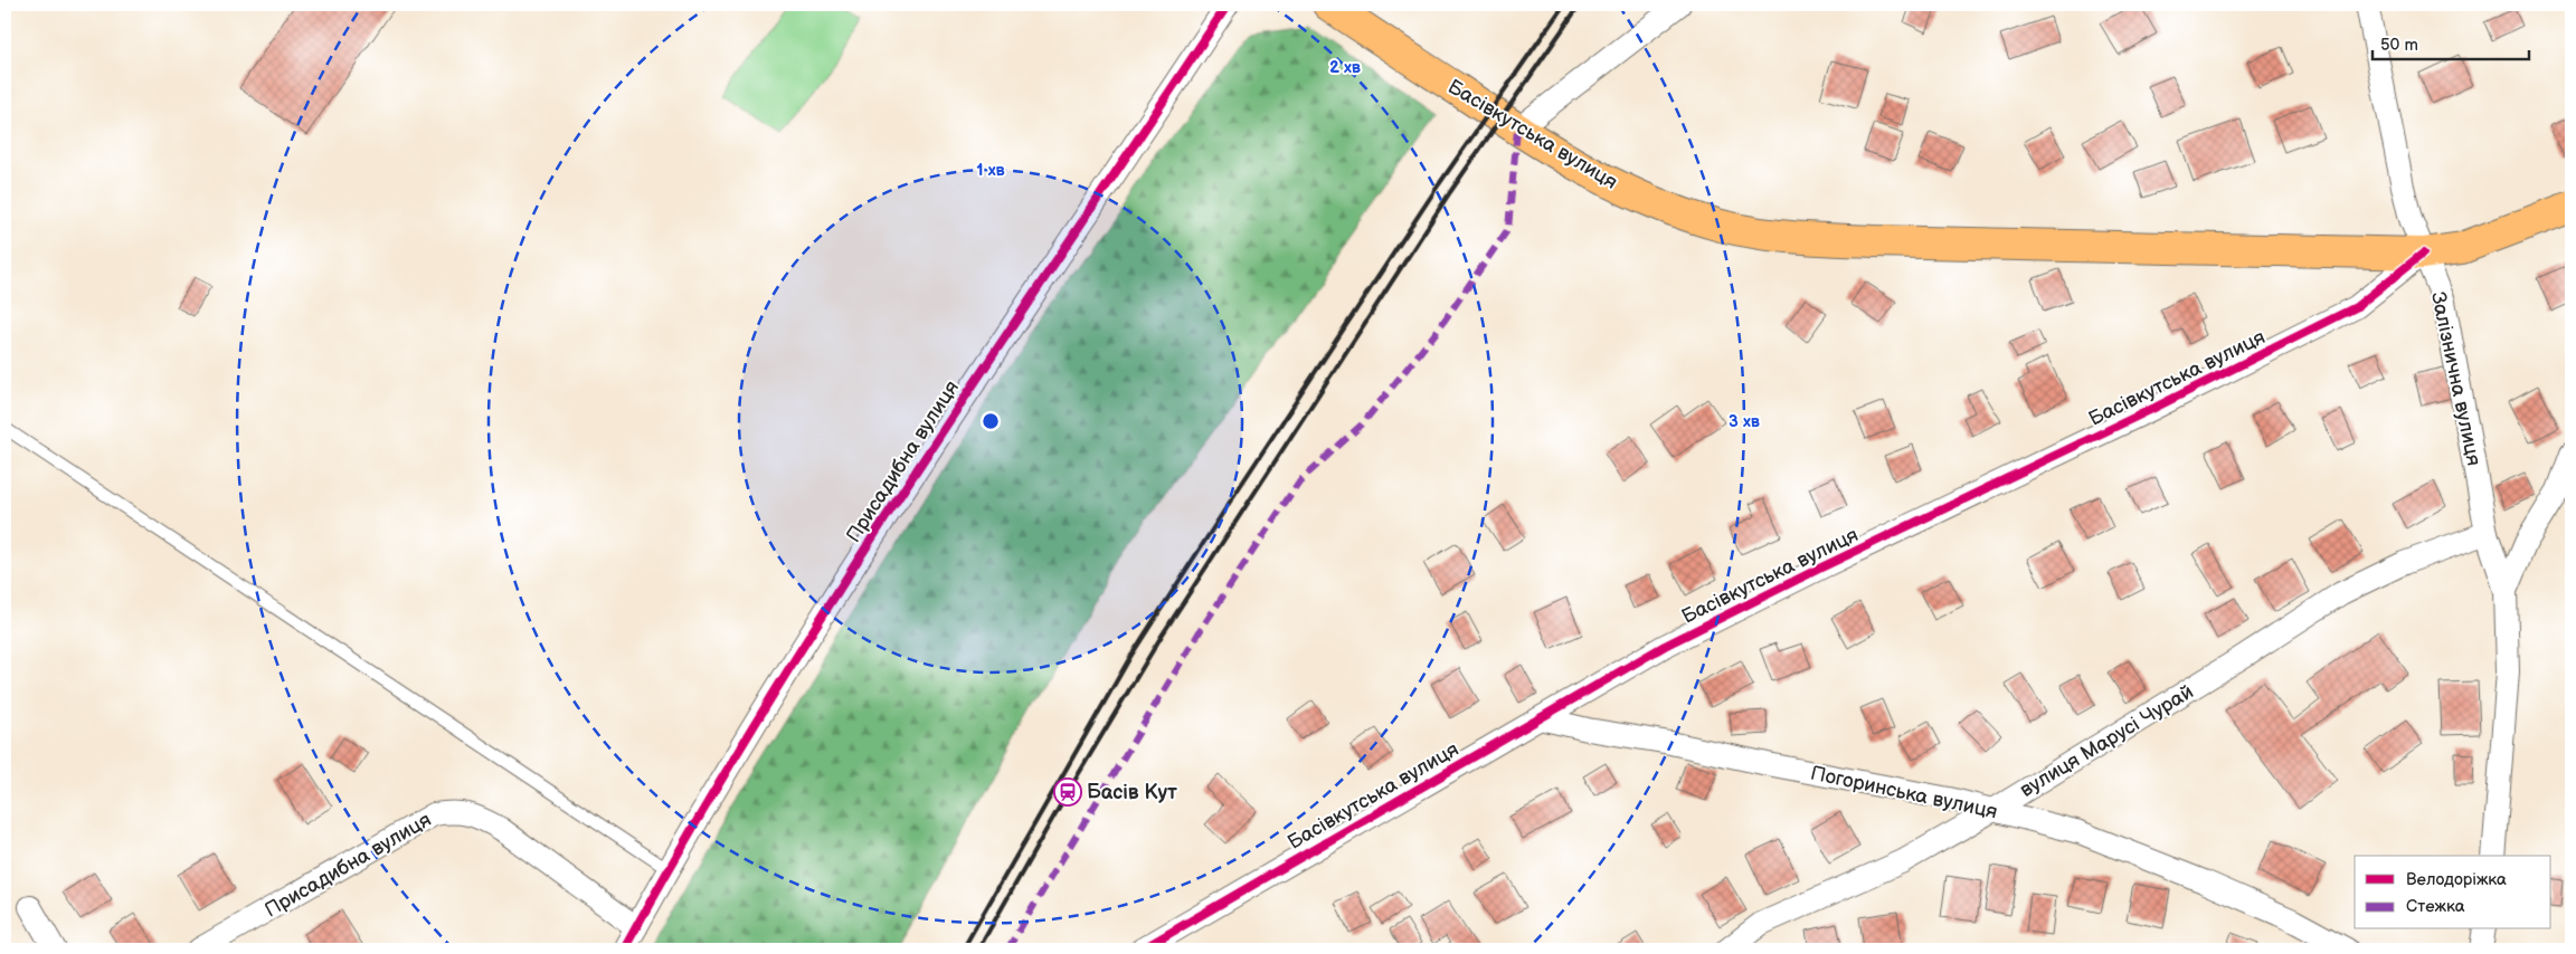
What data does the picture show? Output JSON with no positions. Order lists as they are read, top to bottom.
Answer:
{
  "streets": {
    "main road": ["Басівкутська вулиця"],
    "street": [
      "Залізнична вулиця",
      "Присадибна вулиця",
      "вулиця Марусі Чурай",
      "Погоринська вулиця"
    ]
  },
  "crossings": [
    ["Басівкутська вулиця", "Залізнична вулиця"],
    ["Басівкутська вулиця", "Погоринська вулиця"],
    ["Залізнична вулиця", "вулиця Марусі Чурай"],
    ["вулиця Марусі Чурай", "Погоринська вулиця"]
  ],
  "places": {
    "station": ["Басів Кут"]
  },
  "legend": ["Велодоріжка", "Стежка"],
  "scale_bar": "50 m",
  "rings": ["2 хв", "1 хв", "3 хв"]
}
